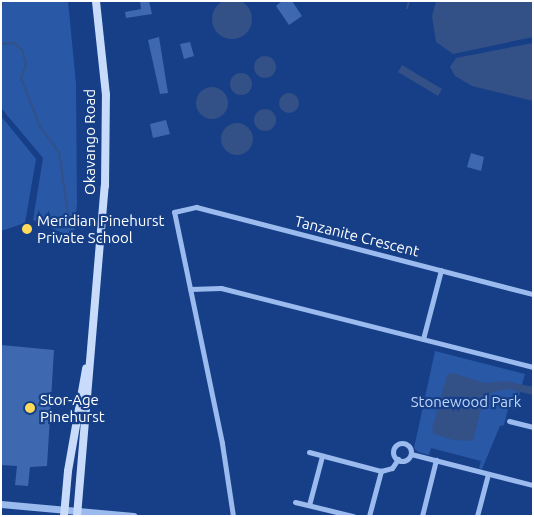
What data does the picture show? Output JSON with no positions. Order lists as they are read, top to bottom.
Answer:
{
  "streets": {
    "main road": ["Okavango Road"],
    "street": ["Tanzanite Crescent"]
  },
  "parks": ["Stonewood Park"],
  "places": ["Meridian Pinehurst Private School", "Stor-Age Pinehurst"]
}
